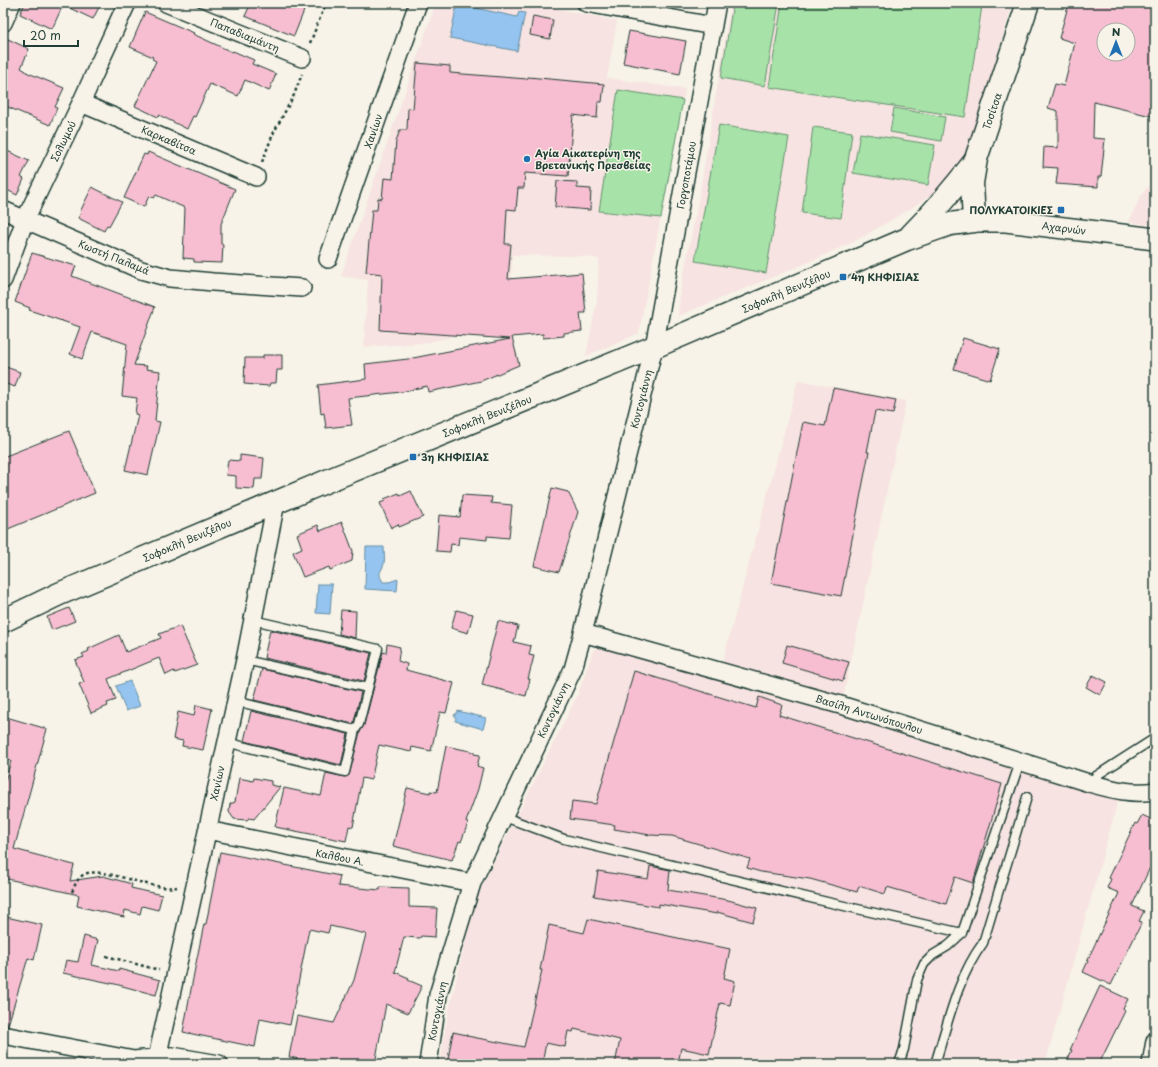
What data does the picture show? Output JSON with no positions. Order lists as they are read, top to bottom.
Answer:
{
  "streets": {
    "main road": ["Τοσίτσα", "Σοφοκλή Βενιζέλου"],
    "street": [
      "Παπαδιαμάντη",
      "Χανίων",
      "Καρκαβίτσα",
      "Σολωμού",
      "Γοργοποτάμου",
      "Αχαρνών",
      "Κωστή Παλαμά",
      "Κοντογιάννη",
      "Βασίλη Αντωνόπουλου",
      "Καλβου Α."
    ]
  },
  "crossings": [
    ["Τοσίτσα", "Αχαρνών"],
    ["Τοσίτσα", "Σοφοκλή Βενιζέλου"],
    ["Χανίων", "Σοφοκλή Βενιζέλου"],
    ["Χανίων", "Καλβου Α."],
    ["Καρκαβίτσα", "Σολωμού"],
    ["Σολωμού", "Κωστή Παλαμά"],
    ["Γοργοποτάμου", "Σοφοκλή Βενιζέλου"],
    ["Γοργοποτάμου", "Κοντογιάννη"],
    ["Αχαρνών", "Σοφοκλή Βενιζέλου"],
    ["Σοφοκλή Βενιζέλου", "Κοντογιάννη"],
    ["Κοντογιάννη", "Βασίλη Αντωνόπουλου"],
    ["Κοντογιάννη", "Καλβου Α."]
  ],
  "places": {
    "other": ["Αγία Αικατερίνη της Βρετανικής Πρεσβείας"],
    "transit": ["ΠΟΛΥΚΑΤΟΙΚΙΕΣ", "4η ΚΗΦΙΣΙΑΣ", "3η ΚΗΦΙΣΙΑΣ"]
  },
  "scale_bar": "20 m",
  "north": "top"
}
